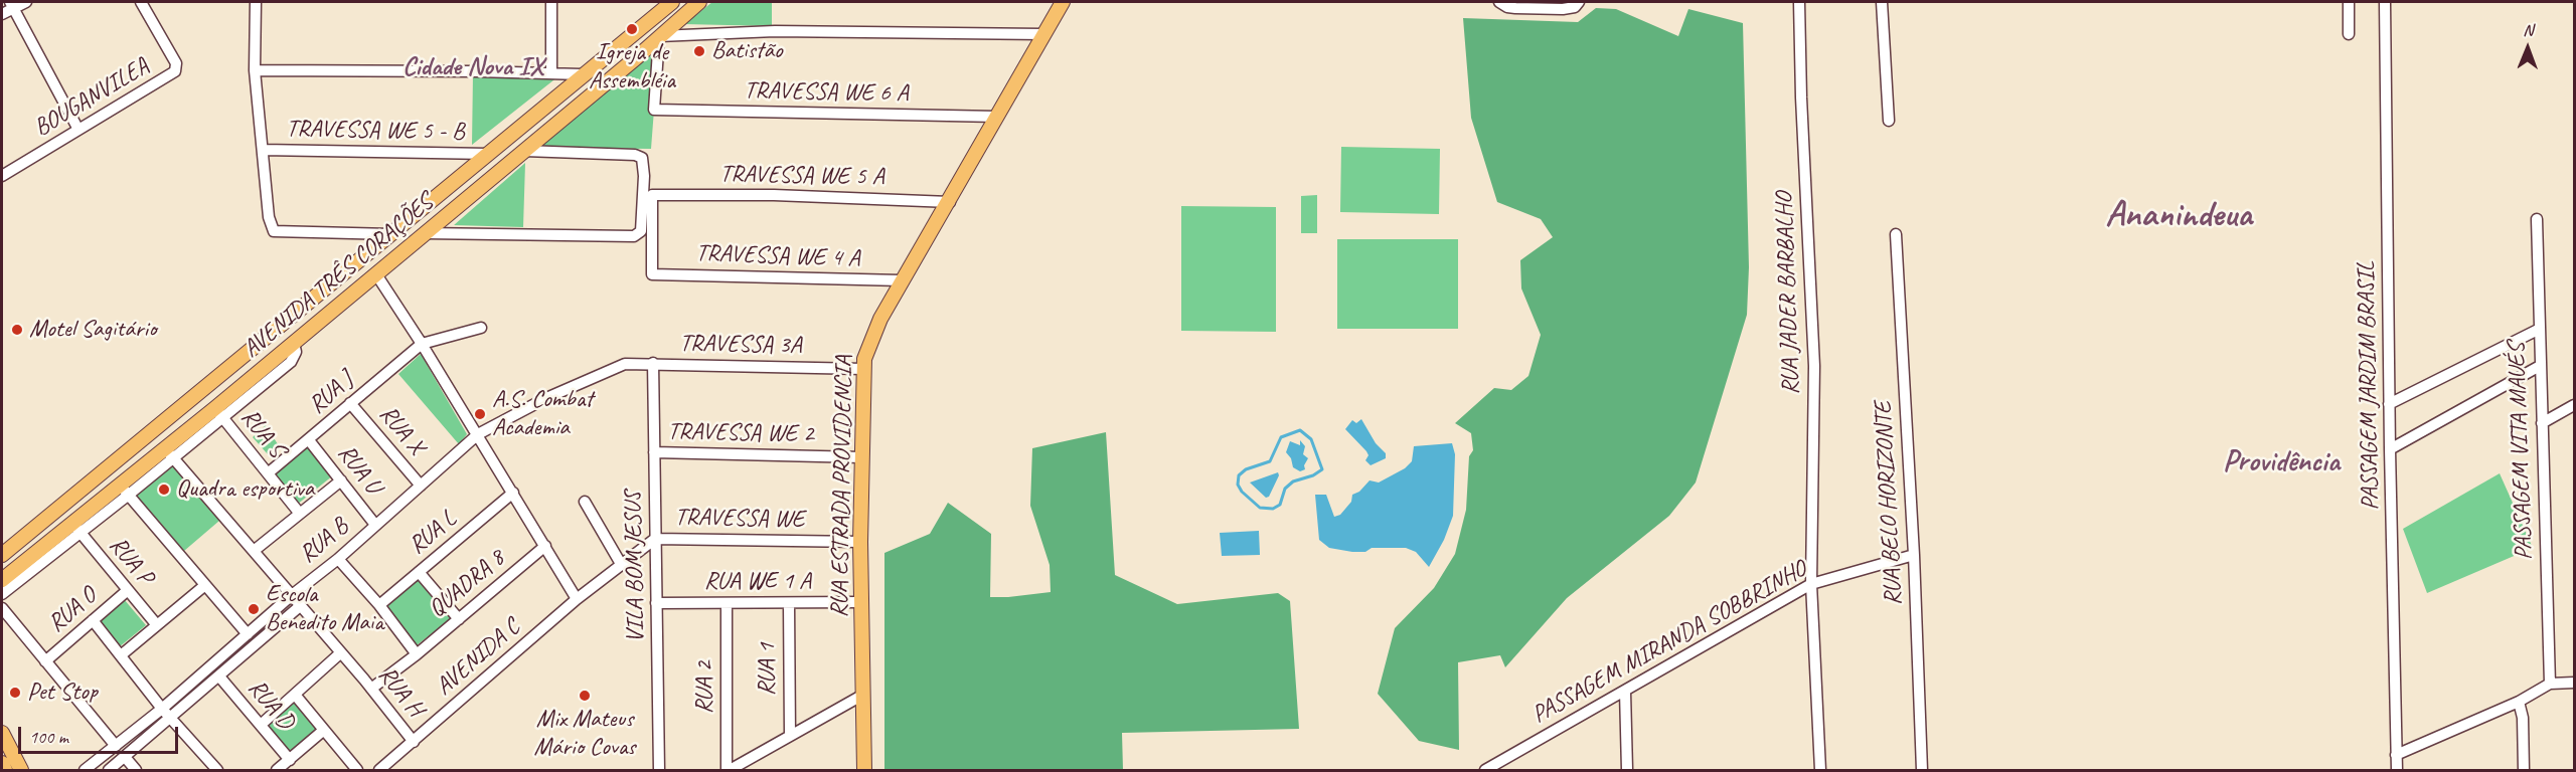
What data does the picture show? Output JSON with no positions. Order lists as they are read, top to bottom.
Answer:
{
  "streets": {
    "main road": ["AVENIDA TRÊS CORAÇÕES", "RUA ESTRADA PROVIDENCIA"],
    "street": [
      "TRAVESSA WE 6 A",
      "BOUGANVILEA",
      "TRAVESSA WE 5 - B",
      "TRAVESSA WE 5 A",
      "TRAVESSA WE 4 A",
      "RUA JADER BARBALHO",
      "TRAVESSA 3A",
      "PASSAGEM JARDIM BRASIL",
      "RUA J",
      "RUA X",
      "RUA S",
      "TRAVESSA WE 2",
      "PASSAGEM VITA MAUÉS",
      "RUA U",
      "RUA BELO HORIZONTE",
      "TRAVESSA WE",
      "RUA L",
      "RUA B",
      "RUA P",
      "VILA BOM JESUS",
      "RUA WE 1 A",
      "QUADRA 8",
      "RUA O",
      "PASSAGEM MIRANDA SOBBRINHO",
      "AVENIDA C",
      "RUA 1",
      "RUA 2",
      "RUA H",
      "RUA D"
    ]
  },
  "crossings": [
    ["TRAVESSA WE 6 A", "AVENIDA TRÊS CORAÇÕES"],
    ["TRAVESSA WE 6 A", "RUA ESTRADA PROVIDENCIA"],
    ["TRAVESSA WE 5 - B", "AVENIDA TRÊS CORAÇÕES"],
    ["TRAVESSA WE 5 A", "TRAVESSA WE 4 A"],
    ["TRAVESSA WE 5 A", "RUA ESTRADA PROVIDENCIA"],
    ["TRAVESSA WE 4 A", "RUA ESTRADA PROVIDENCIA"],
    ["AVENIDA TRÊS CORAÇÕES", "RUA S"],
    ["AVENIDA TRÊS CORAÇÕES", "RUA P"],
    ["AVENIDA TRÊS CORAÇÕES", "RUA H"],
    ["RUA JADER BARBALHO", "PASSAGEM MIRANDA SOBBRINHO"],
    ["TRAVESSA 3A", "RUA ESTRADA PROVIDENCIA"],
    ["TRAVESSA 3A", "RUA B"],
    ["TRAVESSA 3A", "VILA BOM JESUS"],
    ["RUA J", "RUA X"],
    ["RUA J", "RUA S"],
    ["RUA J", "RUA U"],
    ["RUA X", "RUA B"],
    ["TRAVESSA WE 2", "RUA ESTRADA PROVIDENCIA"],
    ["TRAVESSA WE 2", "VILA BOM JESUS"],
    ["RUA U", "RUA B"],
    ["RUA ESTRADA PROVIDENCIA", "TRAVESSA WE"],
    ["RUA ESTRADA PROVIDENCIA", "RUA WE 1 A"],
    ["RUA BELO HORIZONTE", "PASSAGEM MIRANDA SOBBRINHO"],
    ["TRAVESSA WE", "VILA BOM JESUS"],
    ["TRAVESSA WE", "AVENIDA C"],
    ["RUA B", "RUA H"],
    ["RUA P", "RUA O"],
    ["VILA BOM JESUS", "RUA WE 1 A"],
    ["VILA BOM JESUS", "AVENIDA C"],
    ["RUA WE 1 A", "RUA 1"],
    ["RUA WE 1 A", "RUA 2"],
    ["QUADRA 8", "RUA H"],
    ["AVENIDA C", "RUA H"]
  ],
  "districts": ["Cidade Nova IX", "Ananindeua", "Providência"],
  "places": [
    "Igreja de Assembléia",
    "Batistão",
    "Motel Sagitário",
    "A.S. Combat Academia",
    "Quadra esportiva",
    "Escola Benedito Maia",
    "Pet Stop",
    "Mix Mateus Mário Covas"
  ],
  "scale_bar": "100 m",
  "north": "top"
}
